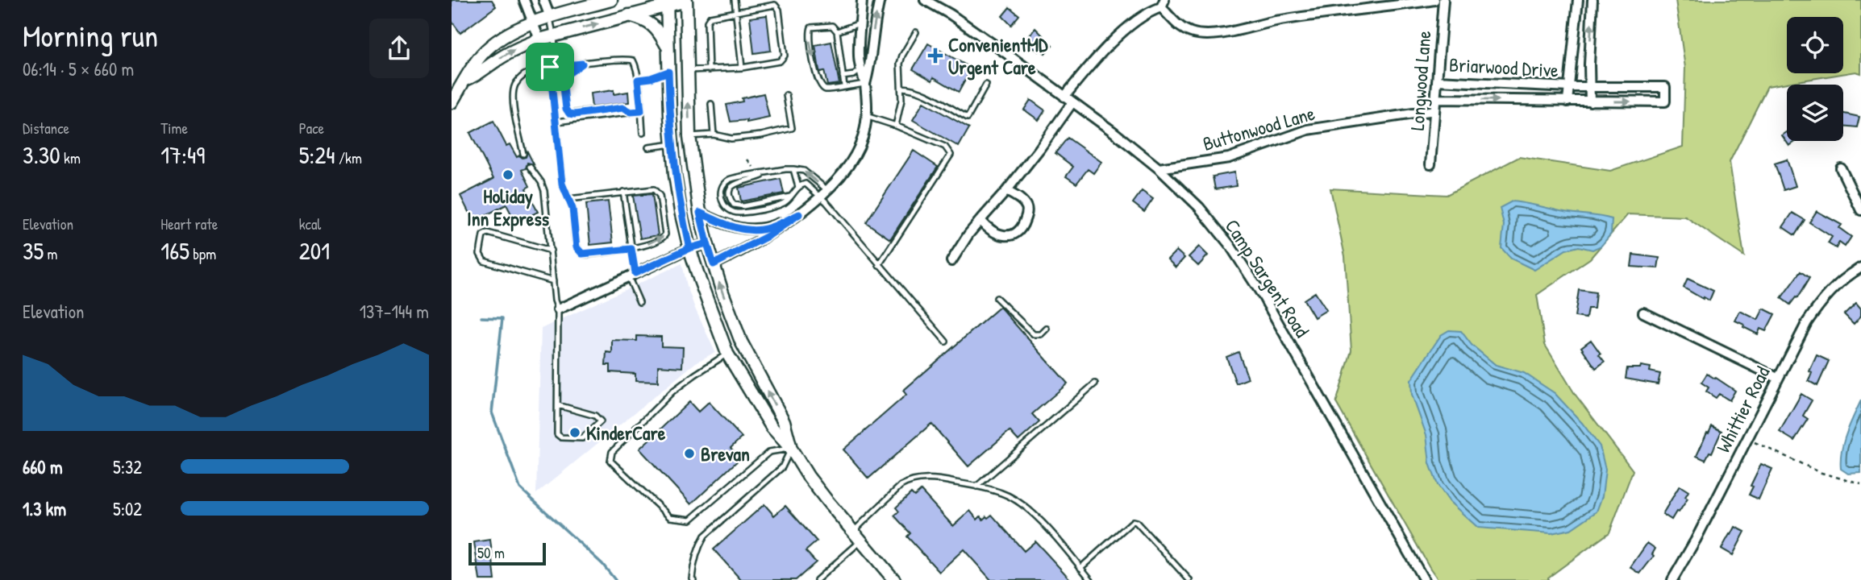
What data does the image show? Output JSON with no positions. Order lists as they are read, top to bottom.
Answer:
{
  "streets": {
    "street": [
      "Briarwood Drive",
      "Longwood Lane",
      "Buttonwood Lane",
      "Camp Sargent Road",
      "Whittier Road"
    ]
  },
  "crossings": [
    ["Briarwood Drive", "Longwood Lane"],
    ["Longwood Lane", "Buttonwood Lane"],
    ["Buttonwood Lane", "Camp Sargent Road"]
  ],
  "places": {
    "health": ["ConvenientMD Urgent Care"],
    "other": ["Holiday Inn Express", "KinderCare", "Brevan"]
  },
  "scale_bar": "50 m",
  "page": {
    "heading": ["Morning run", "06:14 · 5 × 660 m"],
    "stats": [
      ["Distance", "3.30 km"],
      ["Time", "17:49"],
      ["Pace", "5:24 /km"],
      ["Elevation", "35 m"],
      ["Heart rate", "165 bpm"],
      ["kcal", "201"]
    ],
    "chart": ["Elevation", "137–144 m"],
    "list": [
      {
        "name": "660 m",
        "note": "5:32"
      },
      {
        "name": "1.3 km",
        "note": "5:02"
      }
    ],
    "scale": "50 m"
  }
}
